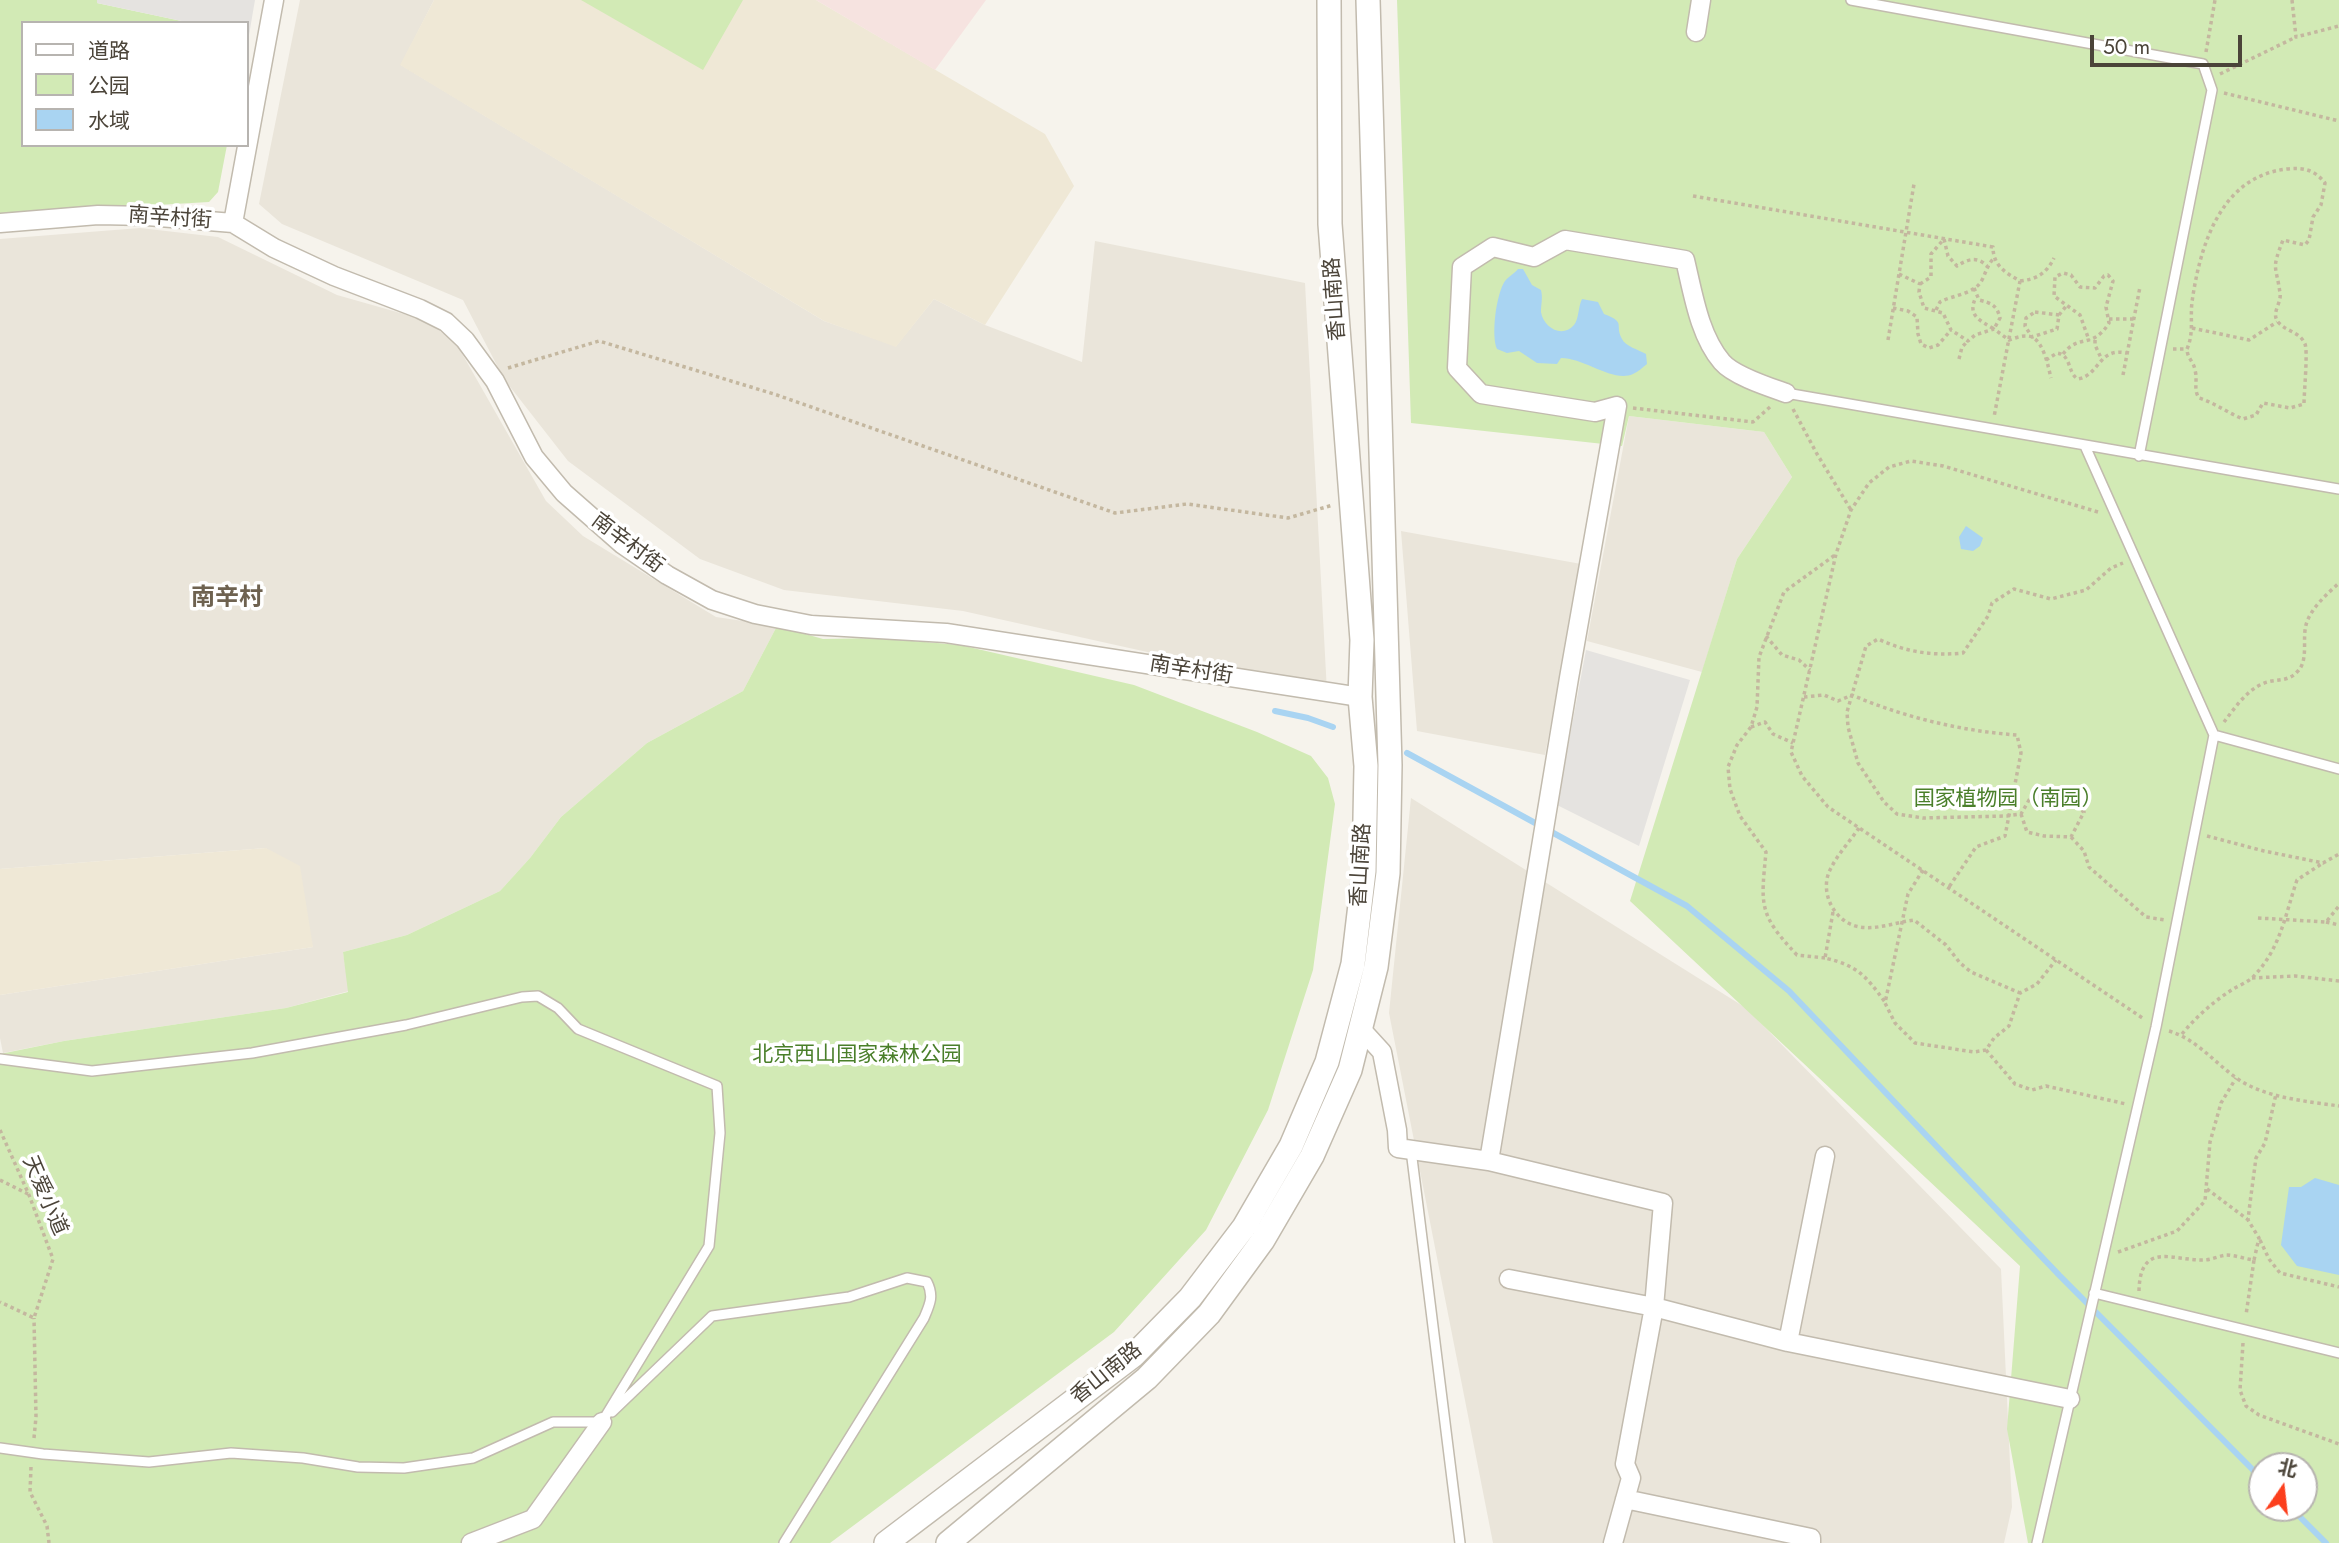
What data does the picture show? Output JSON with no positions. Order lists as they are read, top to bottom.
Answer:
{
  "streets": {
    "street": ["南辛村街", "香山南路"],
    "path": ["天爱小道"]
  },
  "crossings": [
    ["南辛村街", "香山南路"]
  ],
  "districts": ["南辛村"],
  "parks": ["国家植物园（南园）", "北京西山国家森林公园"],
  "legend": ["道路", "公园", "水域"],
  "scale_bar": "50 m",
  "north": "top"
}
